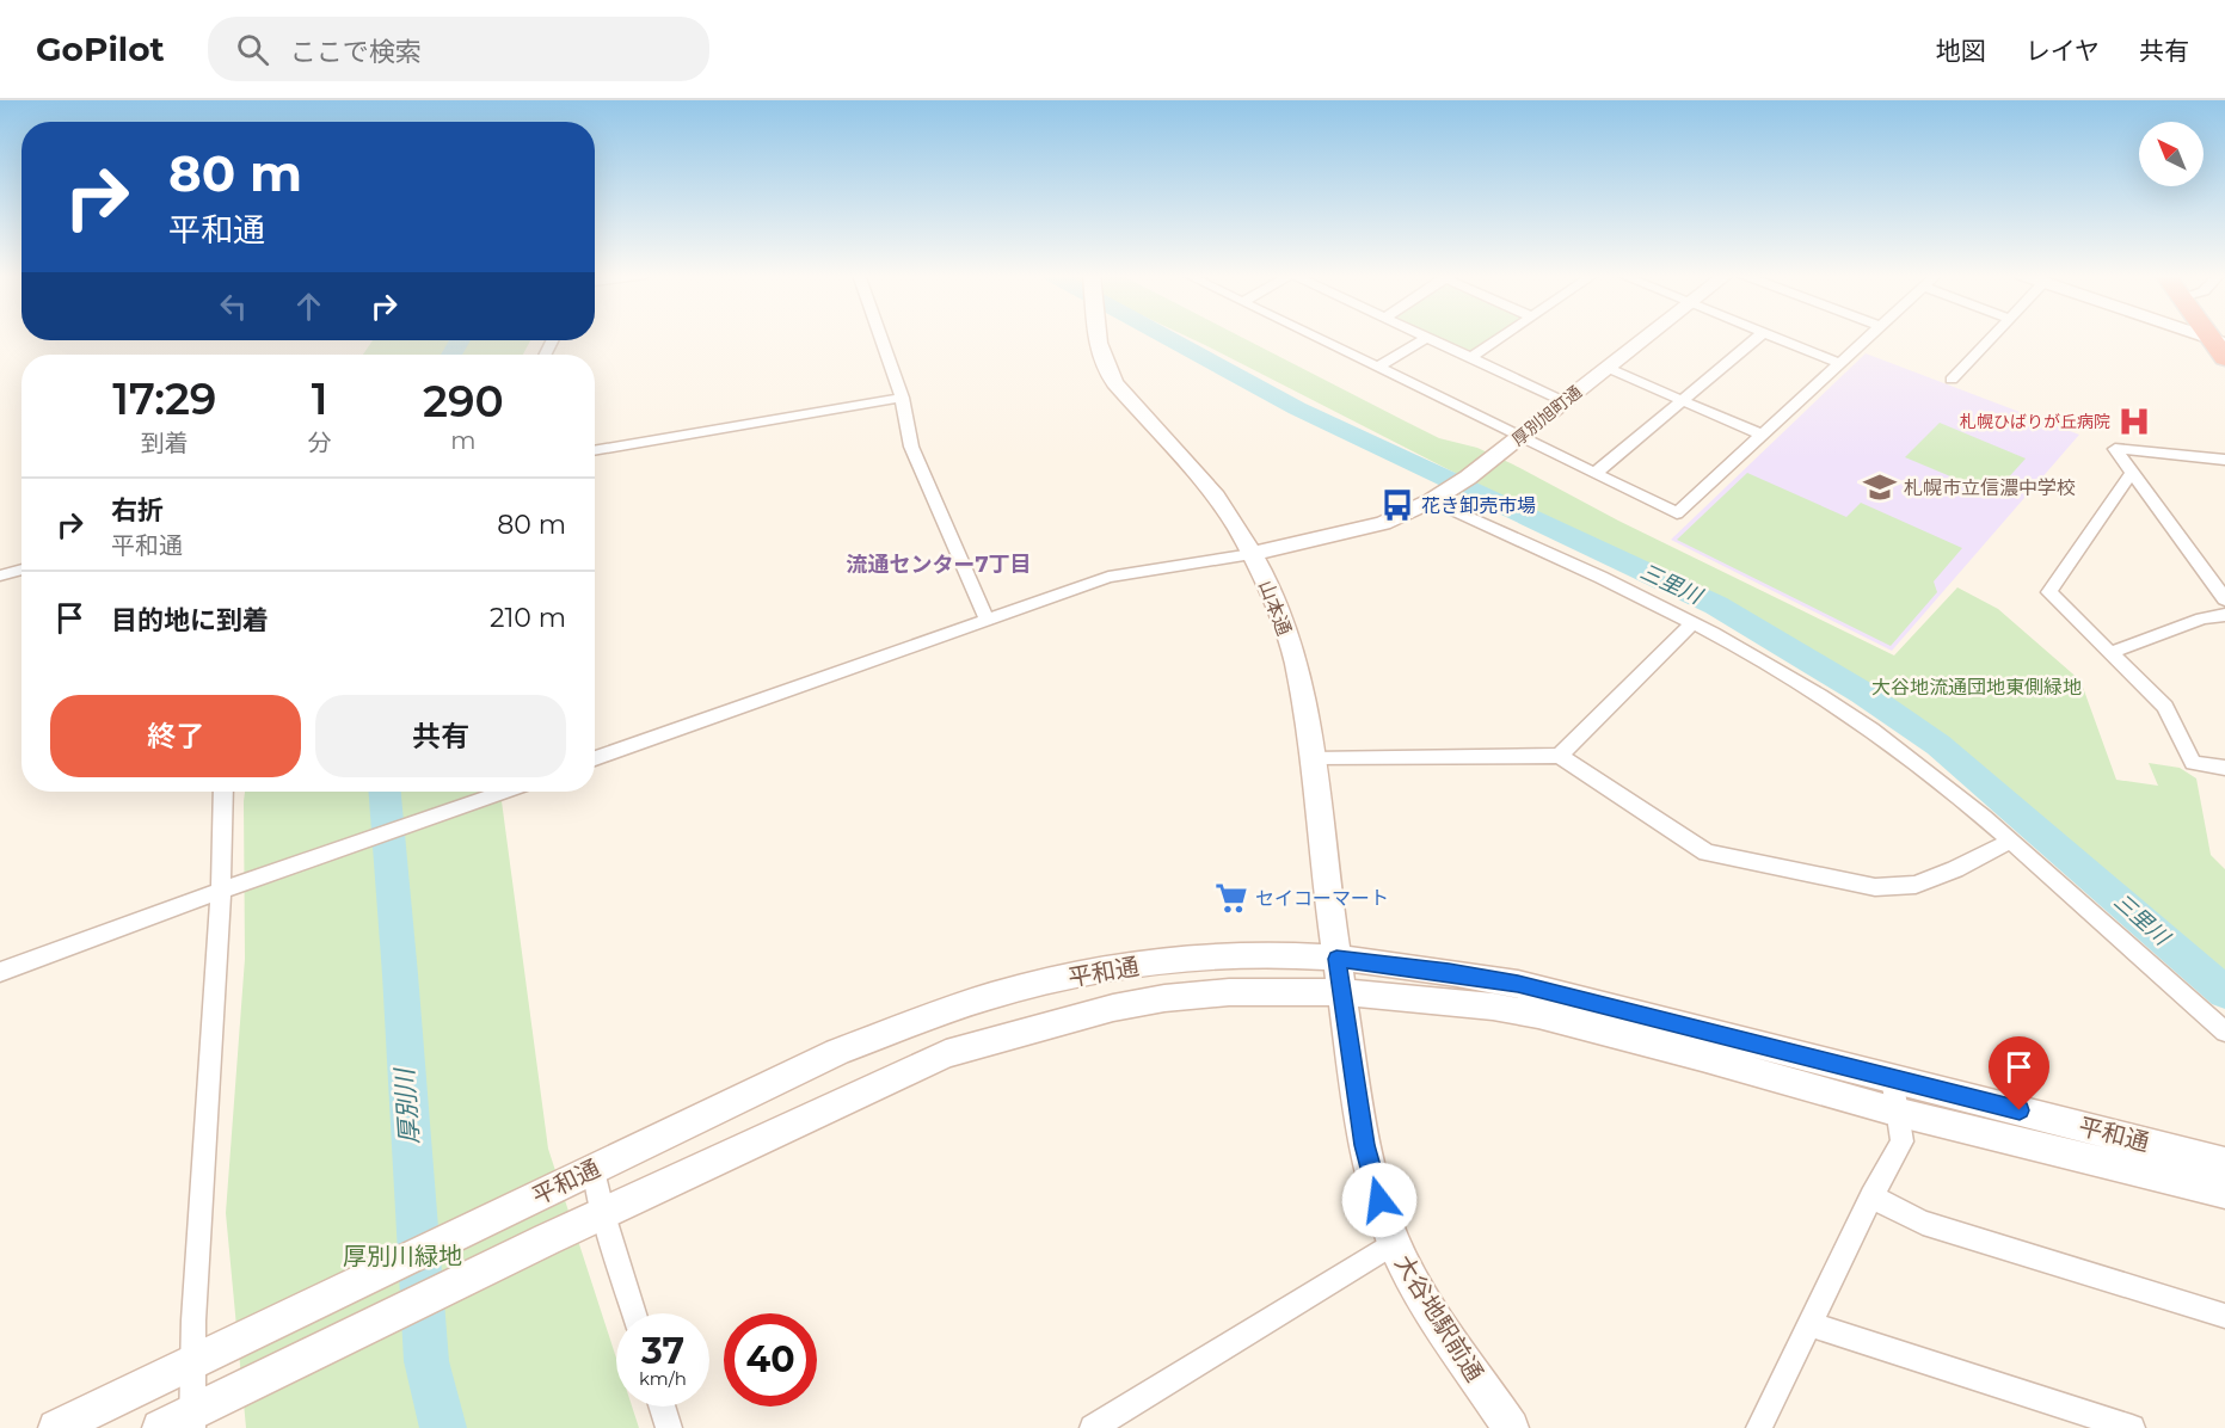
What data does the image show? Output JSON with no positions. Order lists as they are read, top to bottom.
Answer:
{
  "streets": {
    "street": [
      "厚別旭町通",
      "山本通",
      "平和通",
      "大谷地駅前通"
    ]
  },
  "crossings": [
    ["厚別旭町通", "山本通"],
    ["山本通", "平和通"],
    ["山本通", "大谷地駅前通"],
    ["平和通", "大谷地駅前通"]
  ],
  "districts": ["流通センター7丁目"],
  "water": ["三里川", "厚別川"],
  "parks": ["大谷地流通団地東側緑地", "厚別川緑地"],
  "places": {
    "hospital": ["札幌ひばりが丘病院"],
    "school or university": ["札幌市立信濃中学校"],
    "bus stop": ["花き卸売市場"],
    "supermarket": ["セイコーマート"]
  },
  "north": "top left",
  "page": {
    "header": "GoPilot",
    "search": "ここで検索",
    "nav": ["地図", "レイヤ", "共有"],
    "turn": ["80 m", "平和通"],
    "eta": [
      "17:29",
      "到着",
      "1",
      "分",
      "290",
      "m"
    ],
    "list": [
      {
        "name": "右折",
        "note": "平和通",
        "value": "80 m"
      },
      {
        "name": "目的地に到着",
        "value": "210 m"
      }
    ],
    "buttons": ["終了", "共有"],
    "speed": "37 km/h",
    "limit": "40"
  }
}
